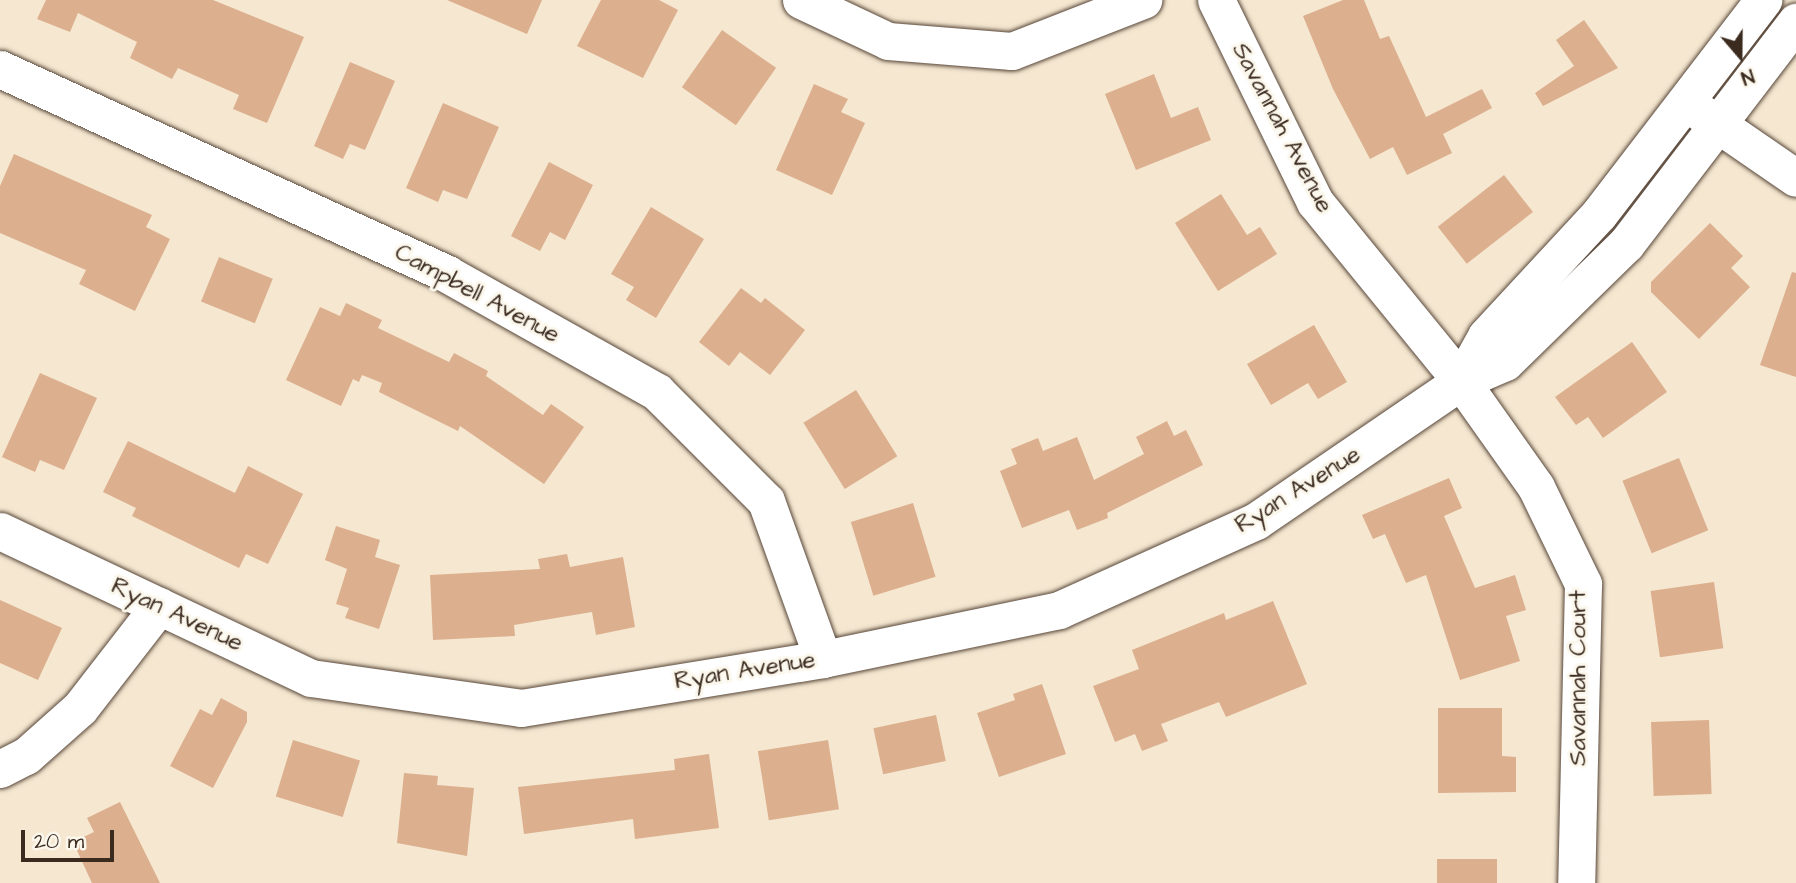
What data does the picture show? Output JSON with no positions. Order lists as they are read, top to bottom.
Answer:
{
  "streets": {
    "street": [
      "Savannah Avenue",
      "Campbell Avenue",
      "Ryan Avenue",
      "Savannah Court"
    ]
  },
  "crossings": [
    ["Savannah Avenue", "Ryan Avenue"],
    ["Savannah Avenue", "Savannah Court"],
    ["Campbell Avenue", "Ryan Avenue"],
    ["Ryan Avenue", "Savannah Court"]
  ],
  "scale_bar": "20 m",
  "north": "bottom"
}
